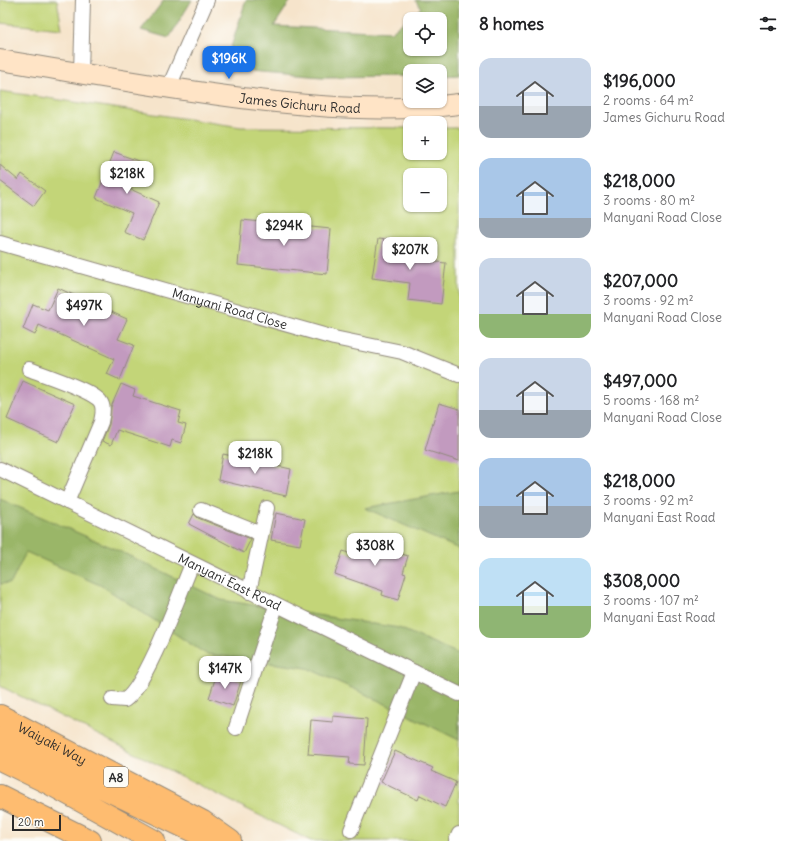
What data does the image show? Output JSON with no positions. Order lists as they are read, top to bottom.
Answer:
{
  "streets": {
    "main road": ["James Gichuru Road", "Waiyaki Way", "A8"],
    "street": ["Manyani Road Close", "Manyani East Road"]
  },
  "scale_bar": "20 m",
  "page": {
    "heading": "8 homes",
    "map_buttons": ["+", "−"],
    "price": [
      "$196K",
      "$218K",
      "$294K",
      "$207K",
      "$497K",
      "$218K",
      "$308K",
      "$147K"
    ],
    "list": [
      {
        "name": "$196,000",
        "note": "2 rooms · 64 m² · James Gichuru Road"
      },
      {
        "name": "$218,000",
        "note": "3 rooms · 80 m² · Manyani Road Close"
      },
      {
        "name": "$207,000",
        "note": "3 rooms · 92 m² · Manyani Road Close"
      },
      {
        "name": "$497,000",
        "note": "5 rooms · 168 m² · Manyani Road Close"
      },
      {
        "name": "$218,000",
        "note": "3 rooms · 92 m² · Manyani East Road"
      },
      {
        "name": "$308,000",
        "note": "3 rooms · 107 m² · Manyani East Road"
      }
    ],
    "scale": "20 m"
  }
}
